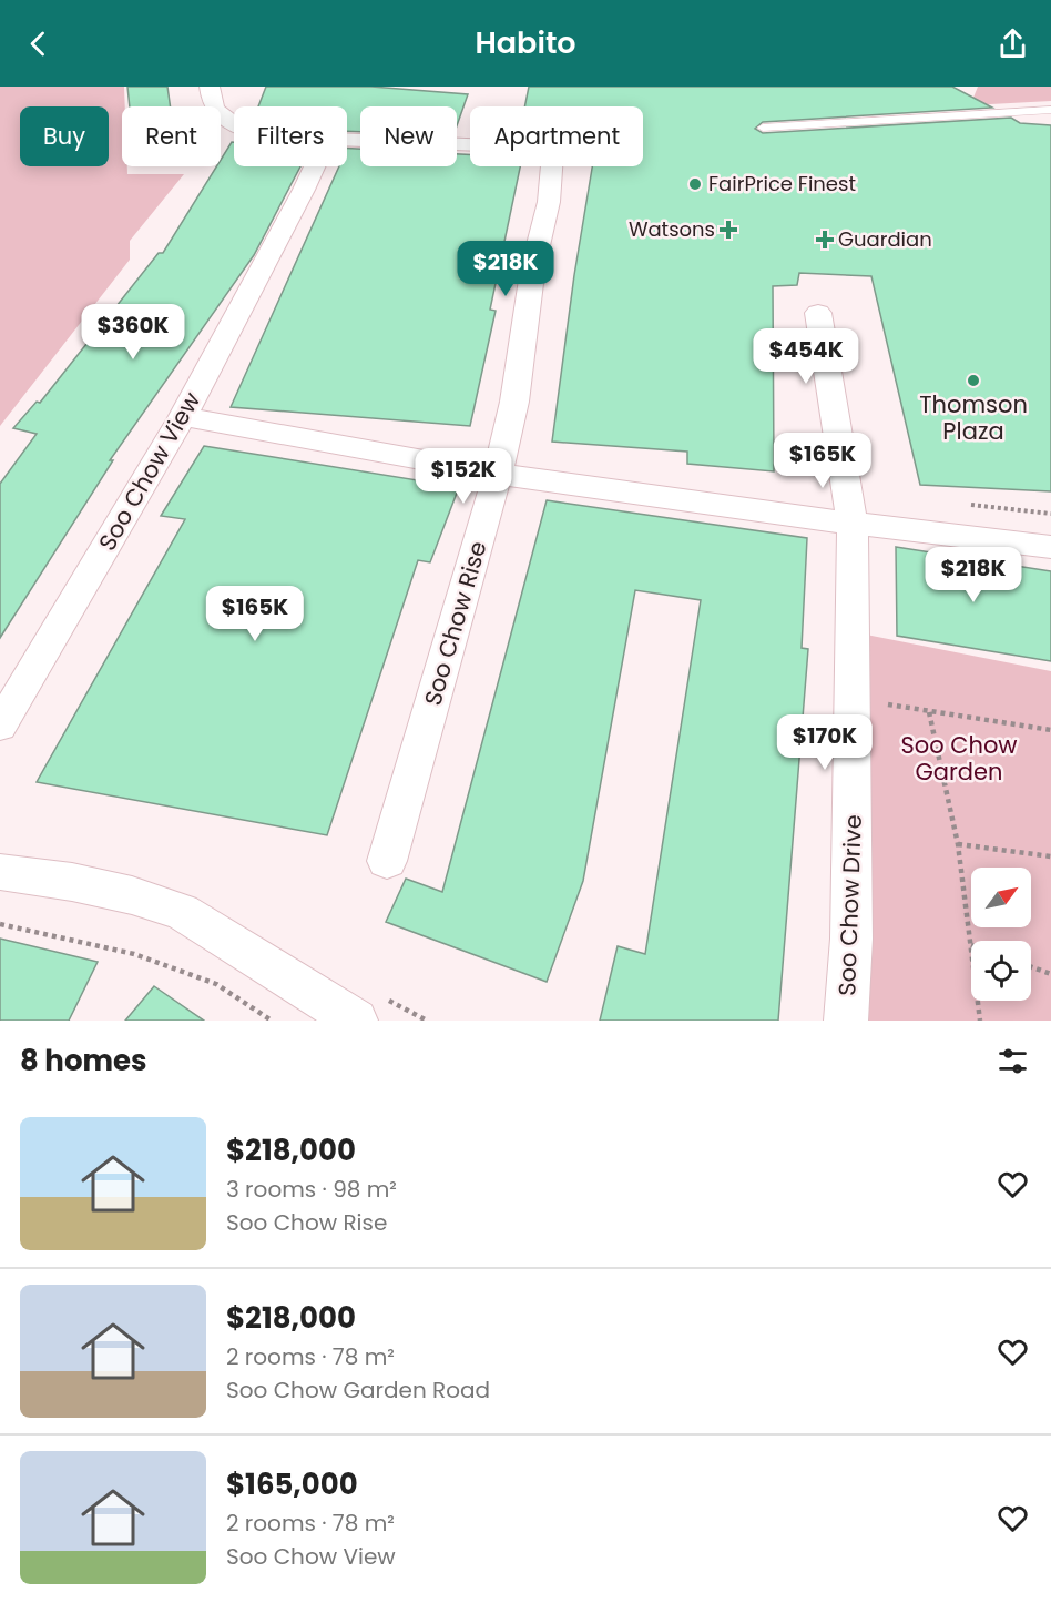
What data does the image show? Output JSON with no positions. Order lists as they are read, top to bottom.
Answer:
{
  "streets": {
    "street": ["Soo Chow View", "Soo Chow Rise", "Soo Chow Drive"]
  },
  "parks": ["Soo Chow Garden"],
  "places": {
    "other": ["FairPrice Finest", "Thomson Plaza"],
    "health": ["Watsons", "Guardian"]
  },
  "north": "top right",
  "page": {
    "header": "Habito",
    "chip": [
      "Buy",
      "Rent",
      "Filters",
      "New",
      "Apartment"
    ],
    "price": [
      "$218K",
      "$360K",
      "$454K",
      "$165K",
      "$152K",
      "$218K",
      "$165K",
      "$170K"
    ],
    "heading": "8 homes",
    "list": [
      {
        "name": "$218,000",
        "note": "3 rooms · 98 m² · Soo Chow Rise"
      },
      {
        "name": "$218,000",
        "note": "2 rooms · 78 m² · Soo Chow Garden Road"
      },
      {
        "name": "$165,000",
        "note": "2 rooms · 78 m² · Soo Chow View"
      }
    ]
  }
}
